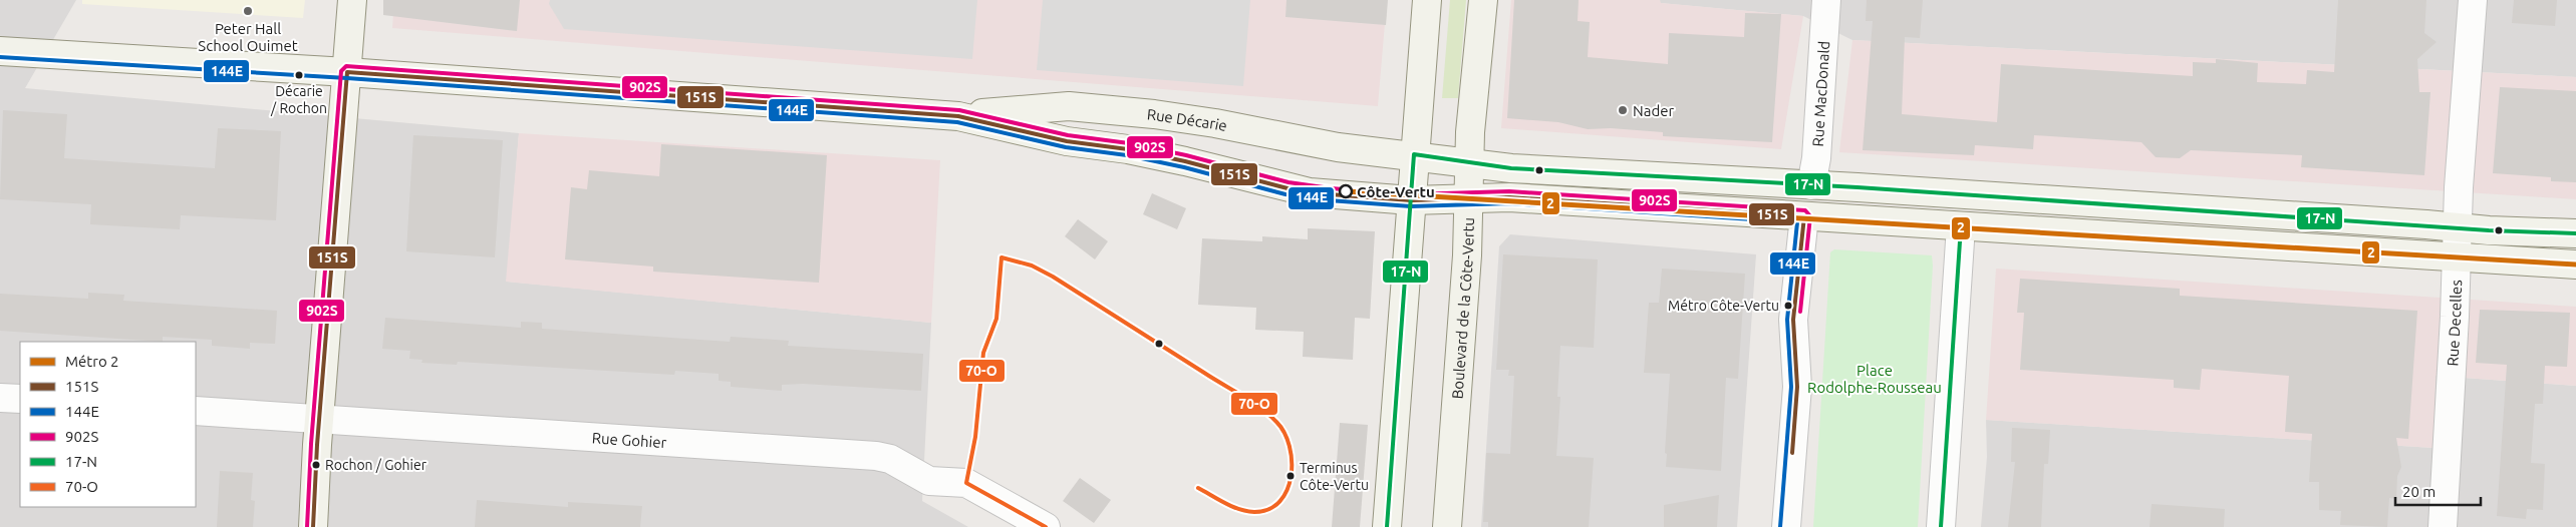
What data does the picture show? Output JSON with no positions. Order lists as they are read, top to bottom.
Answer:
{
  "streets": {
    "street": [
      "Rue MacDonald",
      "Rue Décarie",
      "Boulevard de la Côte-Vertu",
      "Rue Decelles",
      "Rue Gohier"
    ]
  },
  "crossings": [
    ["Rue MacDonald", "Rue Décarie"],
    ["Rue Décarie", "Boulevard de la Côte-Vertu"],
    ["Rue Décarie", "Rue Decelles"]
  ],
  "parks": ["Place Rodolphe-Rousseau"],
  "places": [
    "Peter Hall School Ouimet",
    "Décarie / Rochon",
    "Nader",
    "Côte-Vertu",
    "Métro Côte-Vertu",
    "Rochon / Gohier",
    "Terminus Côte-Vertu"
  ],
  "lines": [
    "transit line 144E",
    "transit line 902S",
    "transit line 151S",
    "transit line 17-N",
    "metro line 2",
    "transit line 70-O"
  ],
  "legend": [
    "Métro 2",
    "151S",
    "144E",
    "902S",
    "17-N",
    "70-O"
  ],
  "scale_bar": "20 m"
}
